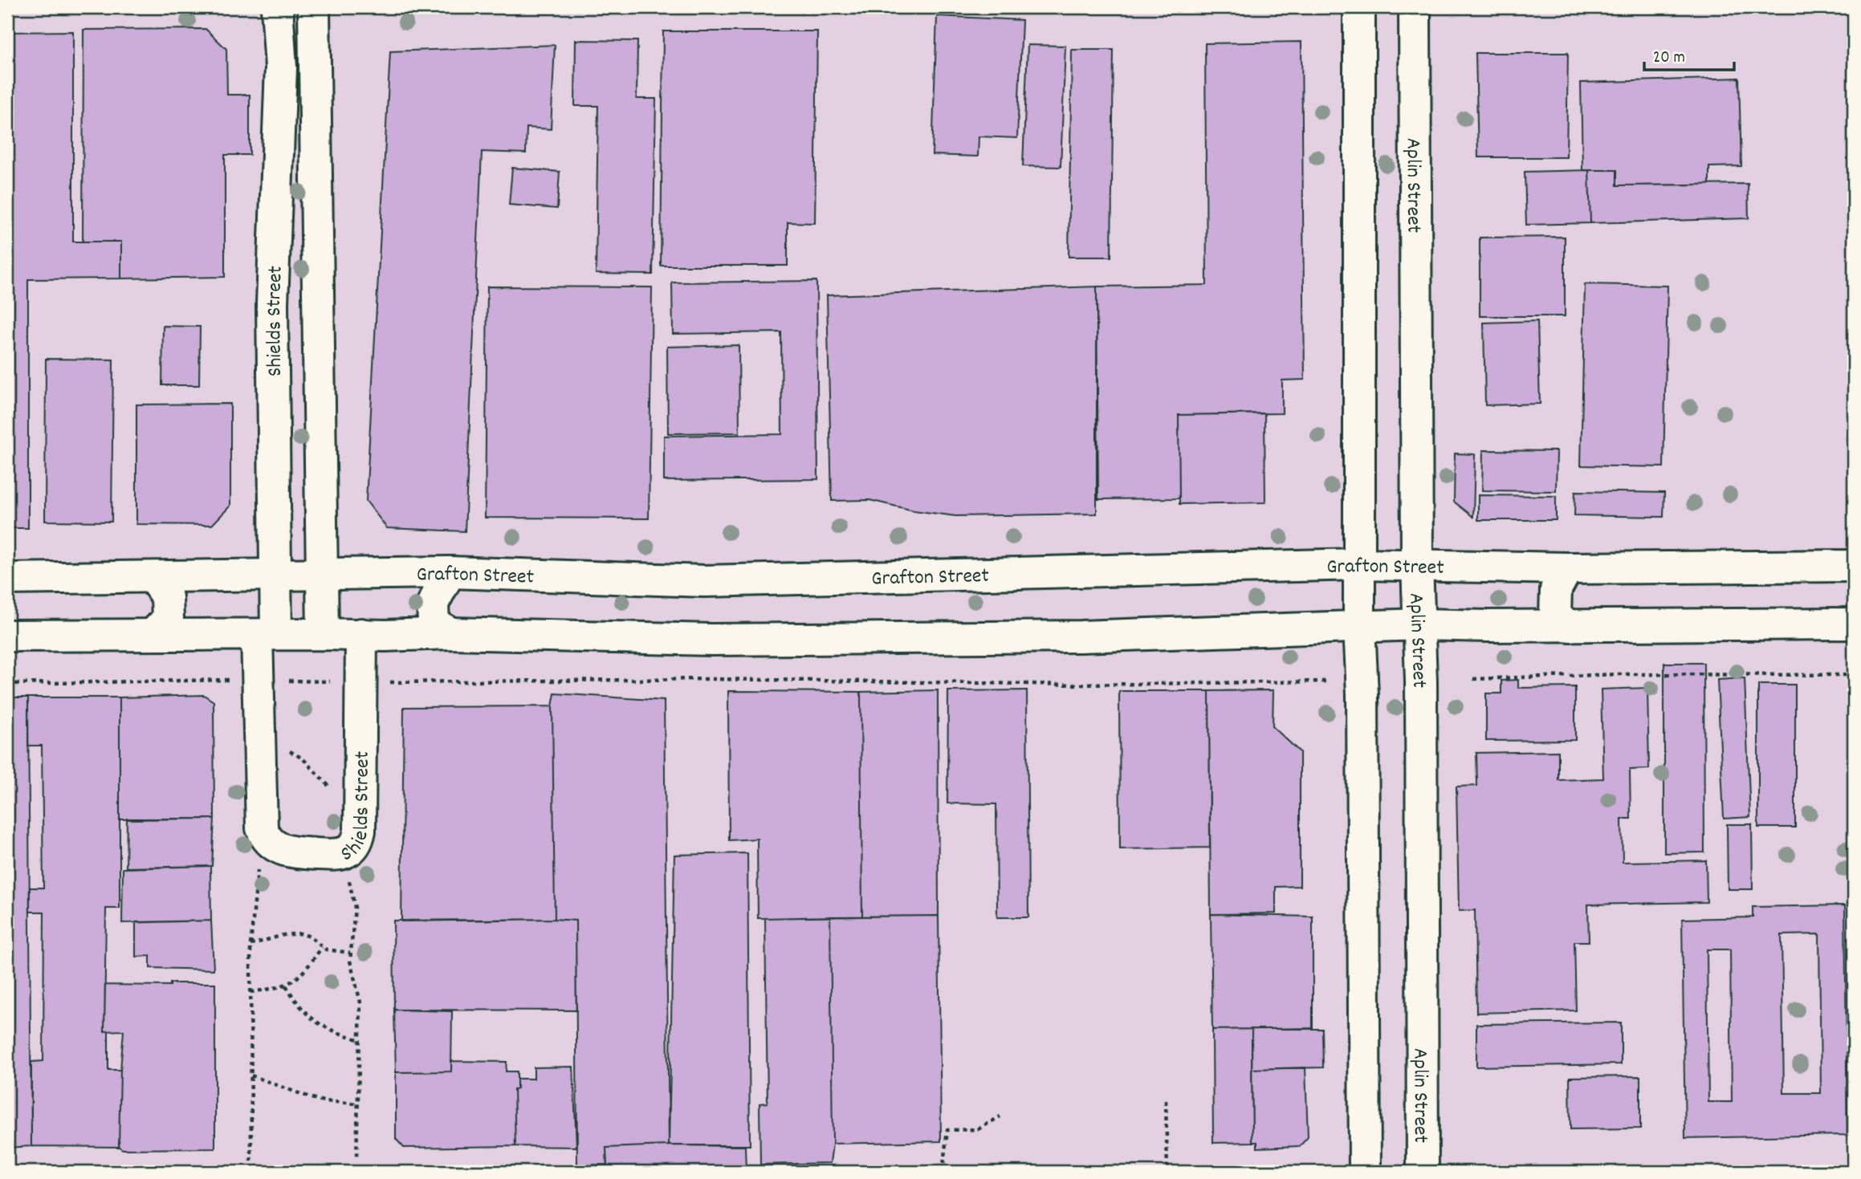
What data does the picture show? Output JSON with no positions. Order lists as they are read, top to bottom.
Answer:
{
  "streets": {
    "street": ["Aplin Street", "Shields Street", "Grafton Street"]
  },
  "crossings": [
    ["Aplin Street", "Grafton Street"],
    ["Shields Street", "Grafton Street"]
  ],
  "scale_bar": "20 m"
}
